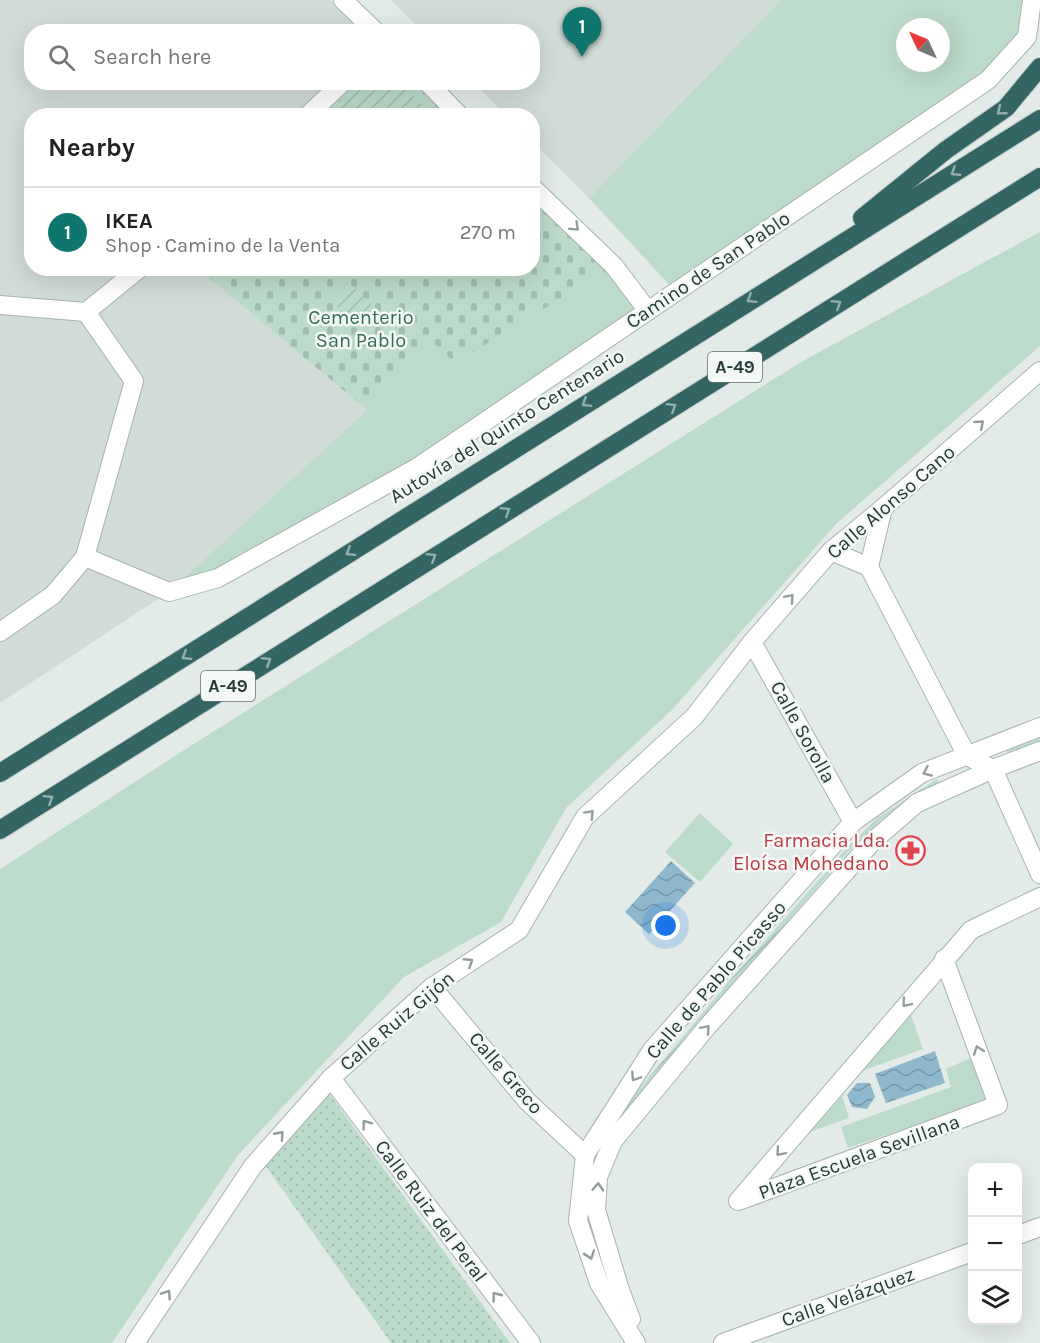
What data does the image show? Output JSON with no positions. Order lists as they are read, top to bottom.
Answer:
{
  "streets": {
    "highway": ["A-49", "Autovía del Quinto Centenario"],
    "street": [
      "Camino de San Pablo",
      "Calle Alonso Cano",
      "Calle Sorolla",
      "Calle de Pablo Picasso",
      "Calle Ruiz Gijón",
      "Calle Greco",
      "Plaza Escuela Sevillana",
      "Calle Ruiz del Peral",
      "Calle Velázquez"
    ]
  },
  "crossings": [
    ["Calle Alonso Cano", "Calle Sorolla"],
    ["Calle Alonso Cano", "Calle de Pablo Picasso"],
    ["Calle Alonso Cano", "Calle Ruiz Gijón"],
    ["Calle Sorolla", "Calle de Pablo Picasso"],
    ["Calle Sorolla", "Calle Ruiz Gijón"],
    ["Calle de Pablo Picasso", "Calle Greco"],
    ["Calle Ruiz Gijón", "Calle Greco"],
    ["Calle Ruiz Gijón", "Calle Ruiz del Peral"]
  ],
  "one_way": ["Calle Alonso Cano", "Calle Ruiz Gijón", "Calle Ruiz del Peral"],
  "parks": ["Cementerio San Pablo"],
  "places": {
    "pharmacy": ["Farmacia Lda. Eloísa Mohedano"]
  },
  "north": "top left",
  "page": {
    "pins": "1",
    "search": "Search here",
    "heading": "Nearby",
    "list": [
      {
        "mark": "1",
        "name": "IKEA",
        "note": "Shop · Camino de la Venta",
        "value": "270 m"
      }
    ],
    "map_buttons": ["+", "−"]
  }
}
